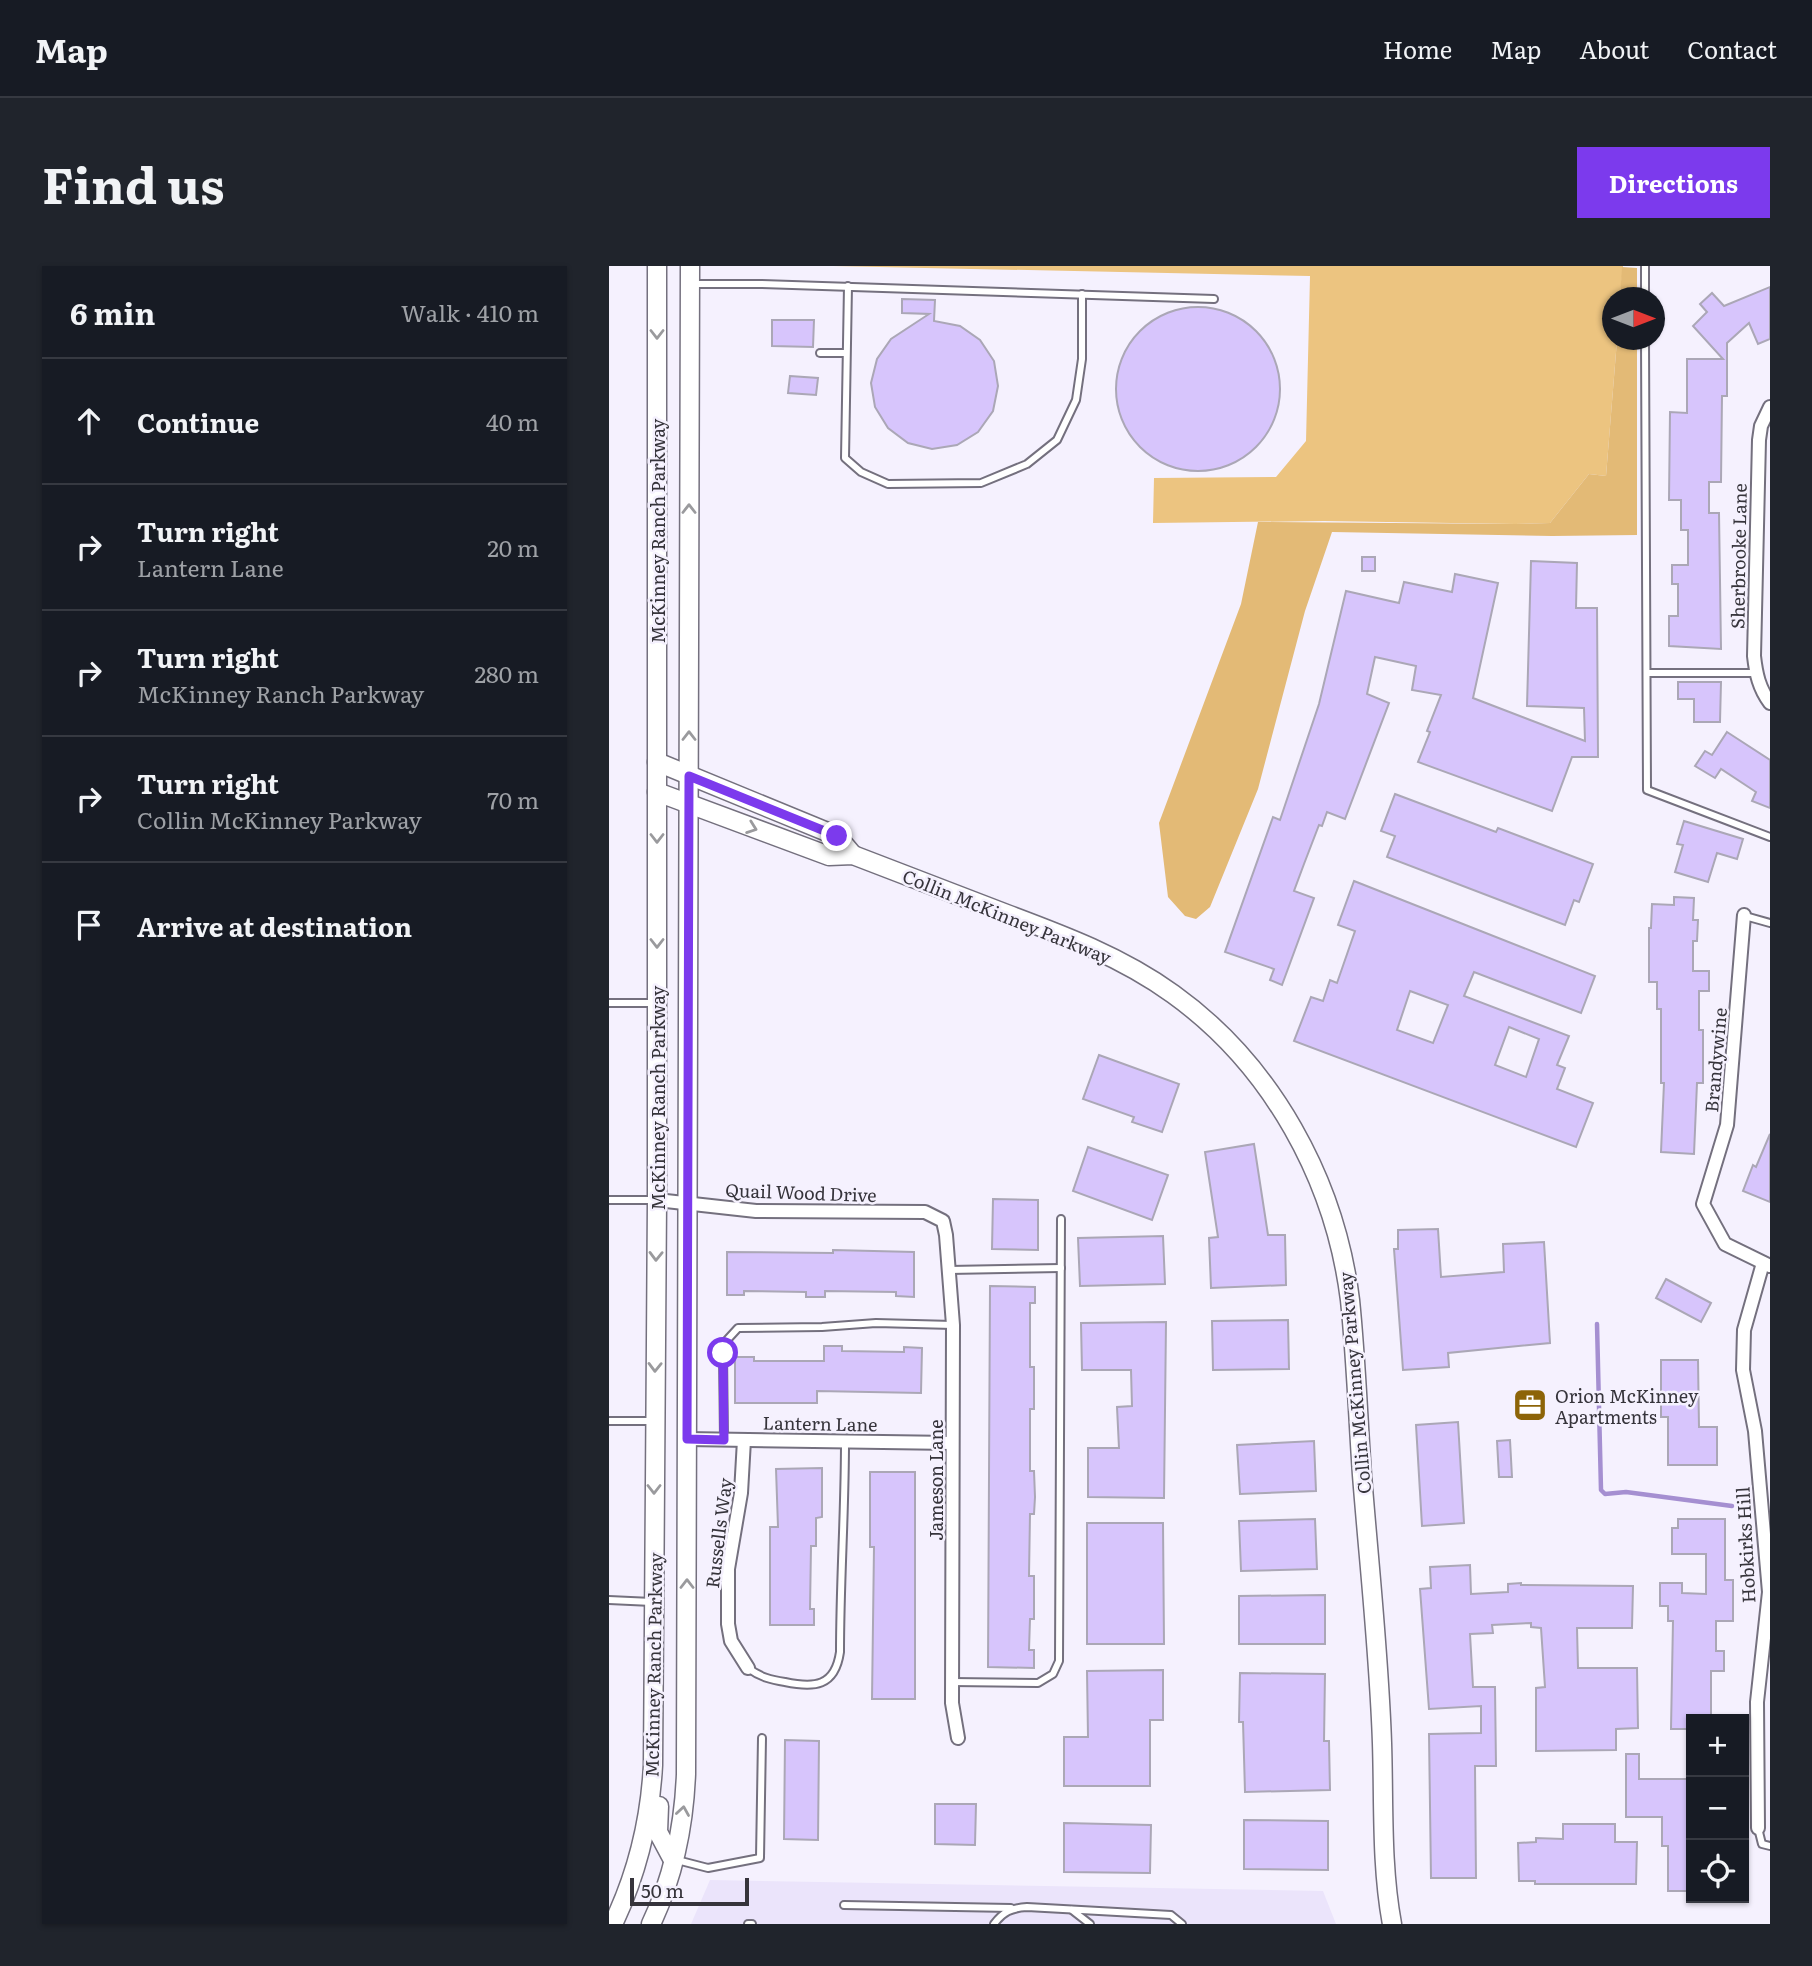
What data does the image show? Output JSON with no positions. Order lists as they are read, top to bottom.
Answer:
{
  "streets": {
    "main road": ["McKinney Ranch Parkway", "Collin McKinney Parkway"],
    "street": [
      "Sherbrooke Lane",
      "Brandywine",
      "Quail Wood Drive",
      "Lantern Lane",
      "Jameson Lane",
      "Russells Way",
      "Hobkirks Hill"
    ]
  },
  "crossings": [
    ["McKinney Ranch Parkway", "Collin McKinney Parkway"],
    ["McKinney Ranch Parkway", "Quail Wood Drive"],
    ["McKinney Ranch Parkway", "Lantern Lane"],
    ["Brandywine", "Hobkirks Hill"],
    ["Quail Wood Drive", "Jameson Lane"],
    ["Lantern Lane", "Jameson Lane"],
    ["Lantern Lane", "Russells Way"]
  ],
  "places": {
    "office": ["Orion McKinney Apartments"]
  },
  "scale_bar": "50 m",
  "north": "right",
  "page": {
    "header": "Map",
    "nav": [
      "Home",
      "Map",
      "About",
      "Contact"
    ],
    "title": "Find us",
    "buttons": "Directions",
    "heading": ["6 min", "Walk · 410 m"],
    "list": [
      ["Continue", "40 m"],
      ["Turn right", "Lantern Lane", "20 m"],
      ["Turn right", "McKinney Ranch Parkway", "280 m"],
      ["Turn right", "Collin McKinney Parkway", "70 m"],
      "Arrive at destination"
    ],
    "map_buttons": ["+", "−"],
    "scale": "50 m"
  }
}
